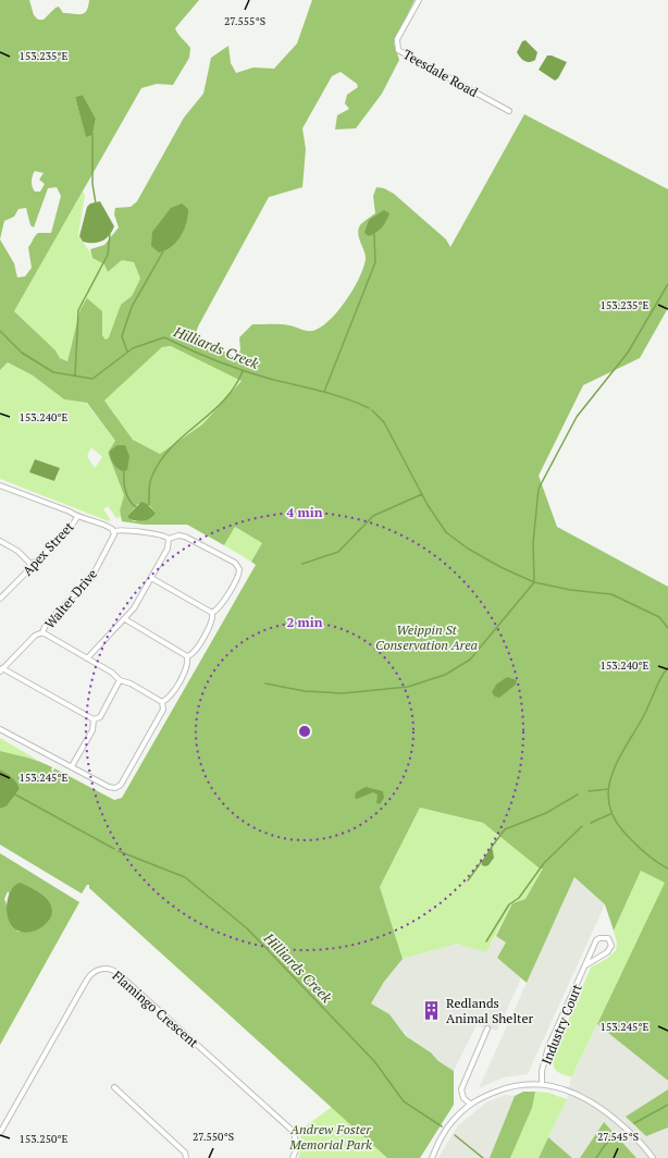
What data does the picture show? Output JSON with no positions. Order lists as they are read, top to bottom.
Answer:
{
  "streets": {
    "street": [
      "Teesdale Road",
      "Apex Street",
      "Walter Drive",
      "Flamingo Crescent",
      "Industry Court"
    ]
  },
  "water": ["Hilliards Creek"],
  "parks": ["Weippin St Conservation Area", "Andrew Foster Memorial Park"],
  "places": {
    "building": ["Redlands Animal Shelter"]
  },
  "coordinates": [
    "27.555°S",
    "153.235°E",
    "153.240°E",
    "153.245°E",
    "27.550°S",
    "27.545°S",
    "153.250°E"
  ],
  "rings": ["4 min", "2 min"]
}
